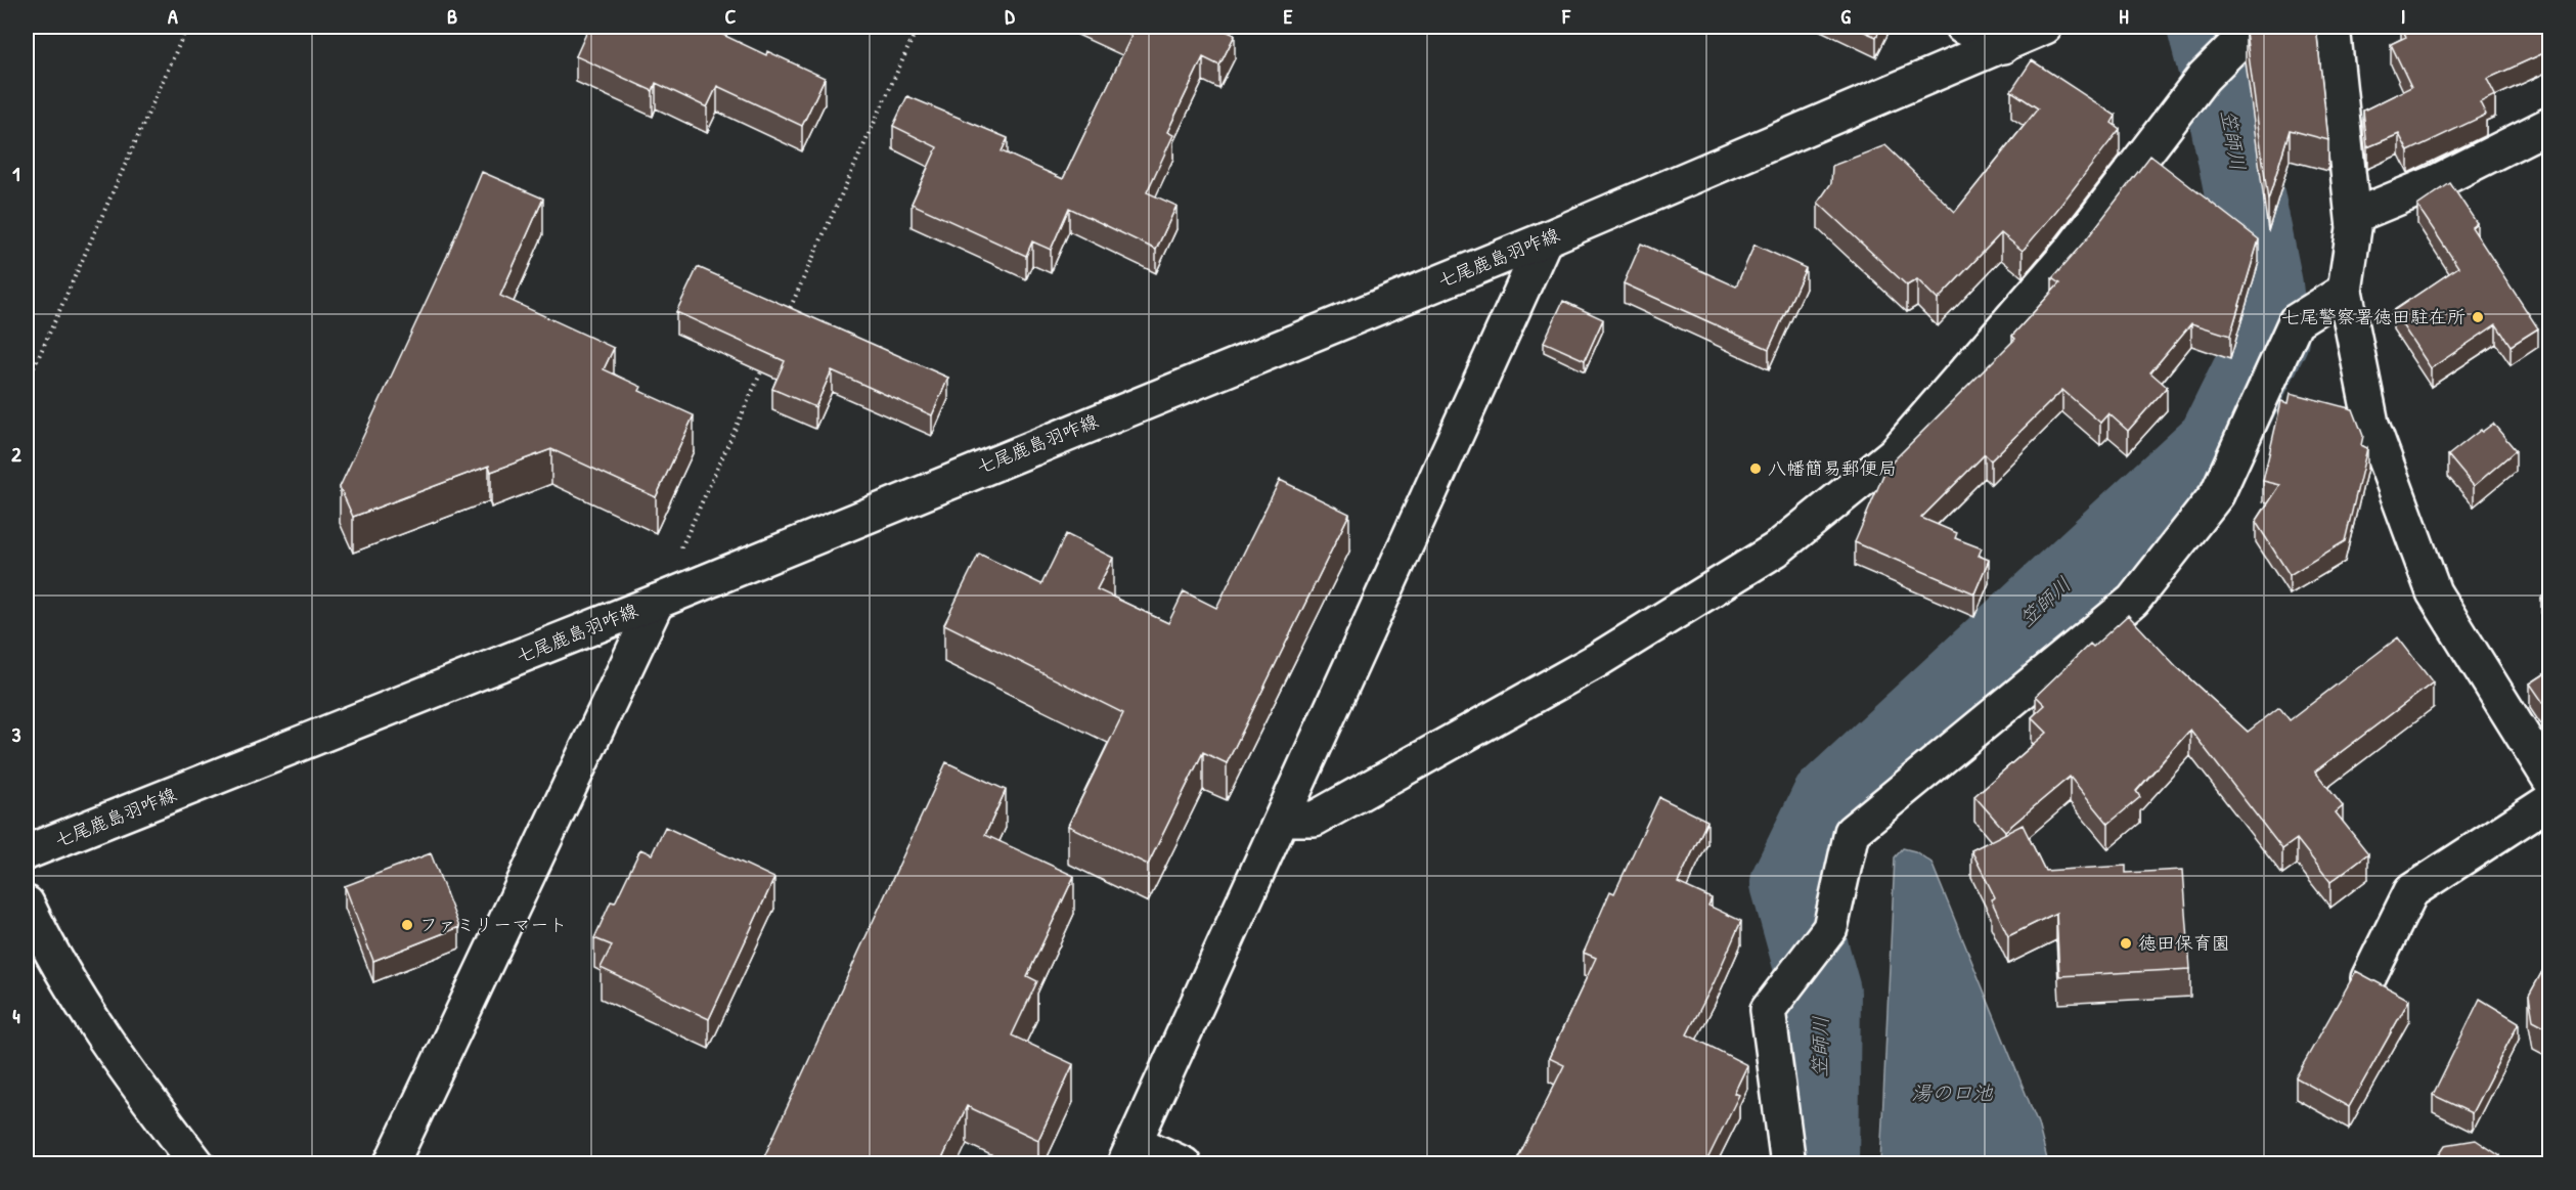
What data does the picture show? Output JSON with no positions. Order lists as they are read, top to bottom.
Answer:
{
  "streets": {
    "street": ["七尾鹿島羽咋線"]
  },
  "water": ["笠師川", "湯の口池"],
  "places": [
    "七尾警察署徳田駐在所",
    "八幡簡易郵便局",
    "ファミリーマート",
    "徳田保育園"
  ],
  "grid": {
    "columns": [
      "A",
      "B",
      "C",
      "D",
      "E",
      "F",
      "G",
      "H",
      "I"
    ],
    "rows": [
      "1",
      "2",
      "3",
      "4"
    ]
  }
}
